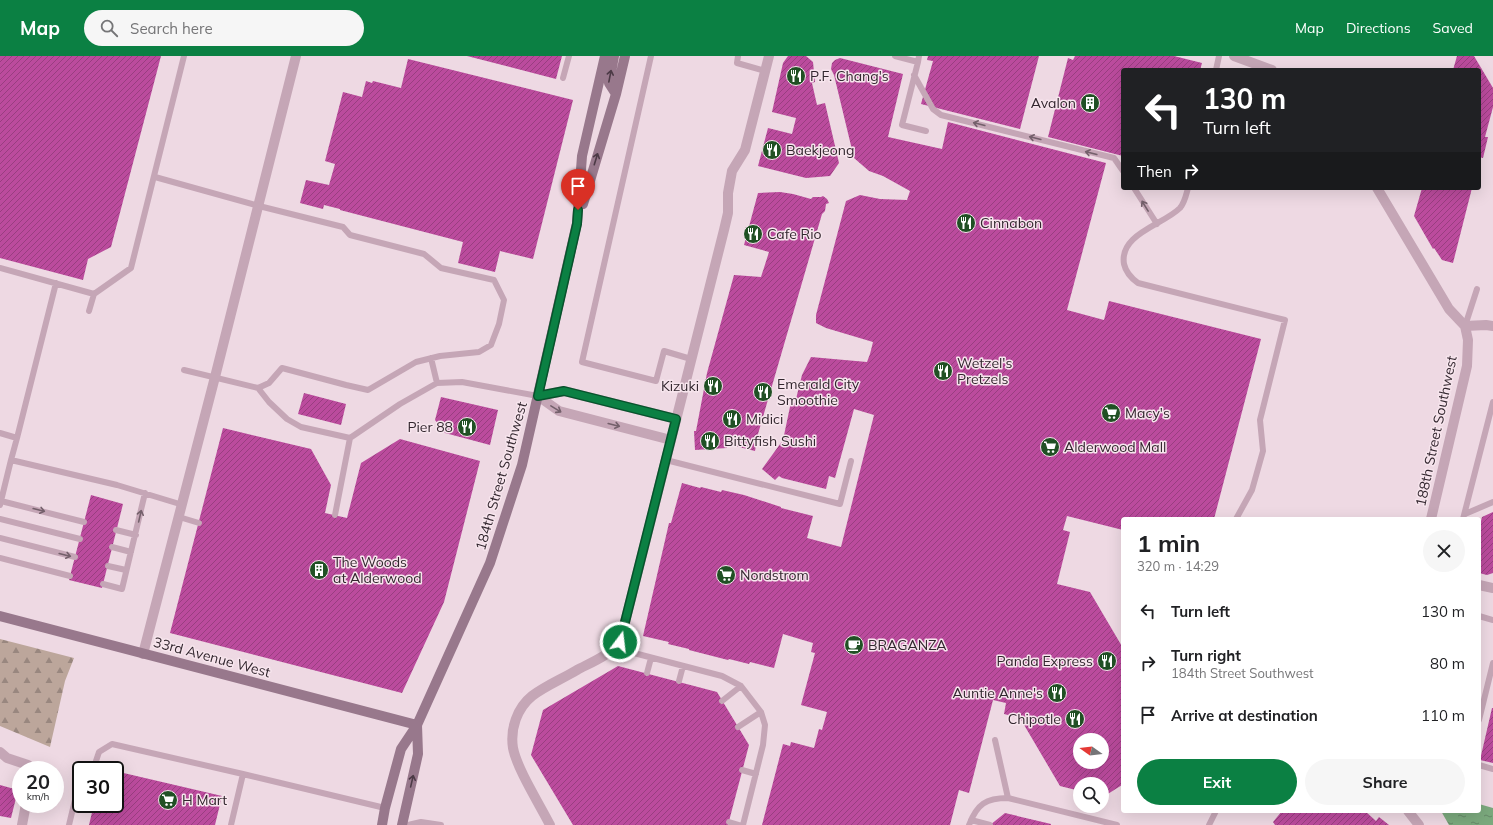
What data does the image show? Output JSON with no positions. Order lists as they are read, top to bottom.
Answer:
{
  "streets": {
    "main road": ["184th Street Southwest", "33rd Avenue West"],
    "street": ["188th Street Southwest"]
  },
  "crossings": [
    ["184th Street Southwest", "33rd Avenue West"]
  ],
  "places": {
    "restaurant": [
      "P.F. Chang's",
      "Baekjeong",
      "Cinnabon",
      "Cafe Rio",
      "Wetzel's Pretzels",
      "Kizuki",
      "Emerald City Smoothie",
      "Midici",
      "Pier 88",
      "Bittyfish Sushi",
      "Panda Express",
      "Auntie Anne's",
      "Chipotle"
    ],
    "building": ["Avalon", "The Woods at Alderwood"],
    "supermarket": [
      "Macy's",
      "Alderwood Mall",
      "Nordstrom",
      "H Mart"
    ],
    "cafe": ["BRAGANZA"]
  },
  "north": "left",
  "page": {
    "header": "Map",
    "search": "Search here",
    "nav": ["Map", "Directions", "Saved"],
    "turn": ["130 m", "Turn left"],
    "then": "Then",
    "heading": ["1 min", "320 m · 14:29"],
    "list": [
      {
        "name": "Turn left",
        "value": "130 m"
      },
      {
        "name": "Turn right",
        "note": "184th Street Southwest",
        "value": "80 m"
      },
      {
        "name": "Arrive at destination",
        "value": "110 m"
      }
    ],
    "buttons": ["Exit", "Share"],
    "speed": "20 km/h",
    "limit": "30"
  }
}
